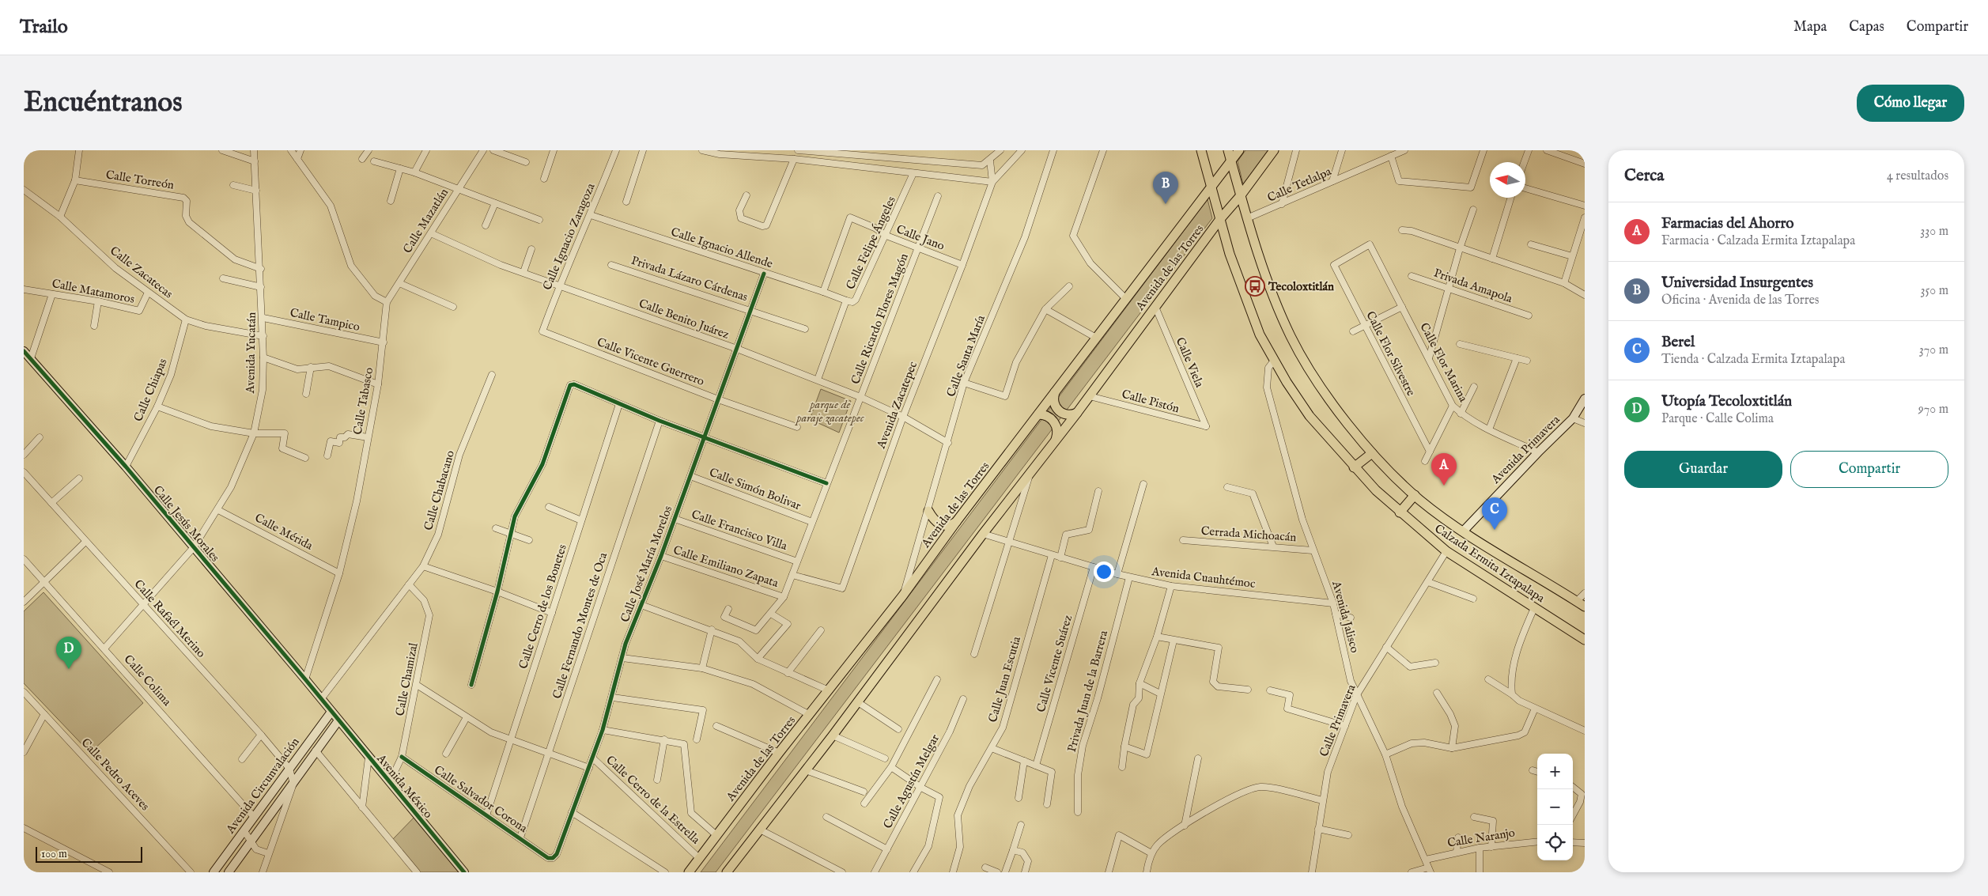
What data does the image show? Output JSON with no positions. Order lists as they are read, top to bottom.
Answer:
{
  "streets": {
    "main road": ["Avenida de las Torres", "Calzada Ermita Iztapalapa"],
    "street": [
      "Calle Torreón",
      "Calle Tetlalpa",
      "Calle Mazatlán",
      "Calle Ignacio Zaragoza",
      "Calle Jano",
      "Calle Felipe Ángeles",
      "Calle Ignacio Allende",
      "Calle Zacatecas",
      "Privada Lázaro Cárdenas",
      "Privada Amapola",
      "Calle Matamoros",
      "Calle Benito Juárez",
      "Calle Ricardo Flores Magón",
      "Calle Tampico",
      "Avenida Yucatán",
      "Calle Flor Silvestre",
      "Calle Santa María",
      "Calle Vicente Guerrero",
      "Calle Viela",
      "Calle Flor Marina",
      "Calle Chiapas",
      "Calle Tabasco",
      "Calle Pistón",
      "Avenida Zacatepec",
      "Avenida Primavera",
      "Calle Simón Bolivar",
      "Calle Chabacano",
      "Calle Jesús Morales",
      "Calle Francisco Villa",
      "Calle Mérida",
      "Cerrada Michoacán",
      "Calle José María Morelos",
      "Calle Emiliano Zapata",
      "Avenida Cuauhtémoc",
      "Calle Cerro de los Bonetes",
      "Avenida Jalisco",
      "Calle Rafaél Merino",
      "Calle Fernando Montes de Oca",
      "Calle Vicente Suárez",
      "Calle Chamizal",
      "Calle Juan Escutia",
      "Calle Colima",
      "Privada Juan de la Barrera",
      "Calle Primavera",
      "Calle Pedro Aceves",
      "Calle Agustín Melgar",
      "Avenida Circunvalación",
      "Avenida México",
      "Calle Salvador Corona",
      "Calle Cerro de la Estrella",
      "Calle Naranjo"
    ]
  },
  "crossings": [
    ["Calle Torreón", "Avenida Yucatán"],
    ["Calle Tetlalpa", "Calzada Ermita Iztapalapa"],
    ["Calle Mazatlán", "Calle Benito Juárez"],
    ["Calle Mazatlán", "Calle Tabasco"],
    ["Calle Ignacio Zaragoza", "Calle Ignacio Allende"],
    ["Calle Ignacio Zaragoza", "Calle Benito Juárez"],
    ["Calle Ignacio Zaragoza", "Calle Vicente Guerrero"],
    ["Calle Jano", "Calle Felipe Ángeles"],
    ["Calle Jano", "Calle Ignacio Allende"],
    ["Calle Jano", "Calle Ricardo Flores Magón"],
    ["Calle Jano", "Avenida Zacatepec"],
    ["Calle Felipe Ángeles", "Calle Ignacio Allende"],
    ["Calle Felipe Ángeles", "Calle Benito Juárez"],
    ["Calle Ignacio Allende", "Calle José María Morelos"],
    ["Avenida de las Torres", "Calle Santa María"],
    ["Avenida de las Torres", "Calle Viela"],
    ["Avenida de las Torres", "Calle Pistón"],
    ["Avenida de las Torres", "Calzada Ermita Iztapalapa"],
    ["Avenida de las Torres", "Avenida Cuauhtémoc"],
    ["Avenida de las Torres", "Calle Cerro de la Estrella"],
    ["Calle Zacatecas", "Calle Matamoros"],
    ["Calle Zacatecas", "Avenida Yucatán"],
    ["Calle Zacatecas", "Calle Chiapas"],
    ["Privada Lázaro Cárdenas", "Calle José María Morelos"],
    ["Calle Benito Juárez", "Calle Ricardo Flores Magón"],
    ["Calle Benito Juárez", "Calle Santa María"],
    ["Calle Benito Juárez", "Avenida Zacatepec"],
    ["Calle Benito Juárez", "Calle José María Morelos"],
    ["Calle Ricardo Flores Magón", "Avenida Zacatepec"],
    ["Calle Ricardo Flores Magón", "Calle Simón Bolivar"],
    ["Calle Ricardo Flores Magón", "Calle Francisco Villa"],
    ["Calle Ricardo Flores Magón", "Calle Emiliano Zapata"],
    ["Calle Tampico", "Avenida Yucatán"],
    ["Calle Tampico", "Calle Tabasco"],
    ["Avenida Yucatán", "Calle Jesús Morales"],
    ["Avenida Yucatán", "Calle Mérida"],
    ["Avenida Yucatán", "Calle Rafaél Merino"],
    ["Avenida Yucatán", "Calle Colima"],
    ["Calle Flor Silvestre", "Calle Flor Marina"],
    ["Calle Vicente Guerrero", "Calle José María Morelos"],
    ["Calle Viela", "Calle Pistón"],
    ["Calle Flor Marina", "Avenida Primavera"],
    ["Calle Chiapas", "Calle Jesús Morales"],
    ["Calle Tabasco", "Calle Jesús Morales"],
    ["Calle Tabasco", "Calle Mérida"],
    ["Avenida Primavera", "Calzada Ermita Iztapalapa"],
    ["Calle Simón Bolivar", "Calle José María Morelos"],
    ["Calle Chabacano", "Calle Jesús Morales"],
    ["Calle Chabacano", "Calle Chamizal"],
    ["Calle Jesús Morales", "Avenida Circunvalación"],
    ["Calle Jesús Morales", "Avenida México"],
    ["Calle Francisco Villa", "Calle José María Morelos"],
    ["Cerrada Michoacán", "Avenida Jalisco"],
    ["Calzada Ermita Iztapalapa", "Avenida Jalisco"],
    ["Calzada Ermita Iztapalapa", "Calle Primavera"],
    ["Calle José María Morelos", "Calle Emiliano Zapata"],
    ["Calle José María Morelos", "Calle Salvador Corona"],
    ["Calle José María Morelos", "Calle Cerro de la Estrella"],
    ["Avenida Cuauhtémoc", "Avenida Jalisco"],
    ["Avenida Cuauhtémoc", "Calle Vicente Suárez"],
    ["Avenida Cuauhtémoc", "Calle Juan Escutia"],
    ["Avenida Cuauhtémoc", "Privada Juan de la Barrera"],
    ["Calle Cerro de los Bonetes", "Calle Salvador Corona"],
    ["Calle Cerro de los Bonetes", "Calle Cerro de la Estrella"],
    ["Avenida Jalisco", "Calle Primavera"],
    ["Avenida Jalisco", "Calle Naranjo"],
    ["Calle Rafaél Merino", "Avenida Circunvalación"],
    ["Calle Fernando Montes de Oca", "Calle Salvador Corona"],
    ["Calle Fernando Montes de Oca", "Calle Cerro de la Estrella"],
    ["Calle Chamizal", "Avenida México"],
    ["Calle Chamizal", "Calle Salvador Corona"],
    ["Calle Chamizal", "Calle Cerro de la Estrella"],
    ["Calle Colima", "Avenida Circunvalación"],
    ["Avenida Circunvalación", "Avenida México"]
  ],
  "parks": ["parque de paraje zacatepec"],
  "places": {
    "bus stop": ["Tecoloxtitlán"]
  },
  "scale_bar": "100 m",
  "north": "left",
  "page": {
    "header": "Trailo",
    "nav": ["Mapa", "Capas", "Compartir"],
    "buttons": [
      "Cómo llegar",
      ["Guardar", "Compartir"]
    ],
    "title": "Encuéntranos",
    "heading": ["Cerca", "4 resultados"],
    "pins": [
      "B",
      "A",
      "C",
      "D"
    ],
    "list": [
      {
        "mark": "A",
        "name": "Farmacias del Ahorro",
        "note": "Farmacia · Calzada Ermita Iztapalapa",
        "value": "330 m"
      },
      {
        "mark": "B",
        "name": "Universidad Insurgentes",
        "note": "Oficina · Avenida de las Torres",
        "value": "350 m"
      },
      {
        "mark": "C",
        "name": "Berel",
        "note": "Tienda · Calzada Ermita Iztapalapa",
        "value": "370 m"
      },
      {
        "mark": "D",
        "name": "Utopía Tecoloxtitlán",
        "note": "Parque · Calle Colima",
        "value": "970 m"
      }
    ],
    "map_buttons": ["+", "−"],
    "scale": "100 m"
  }
}
